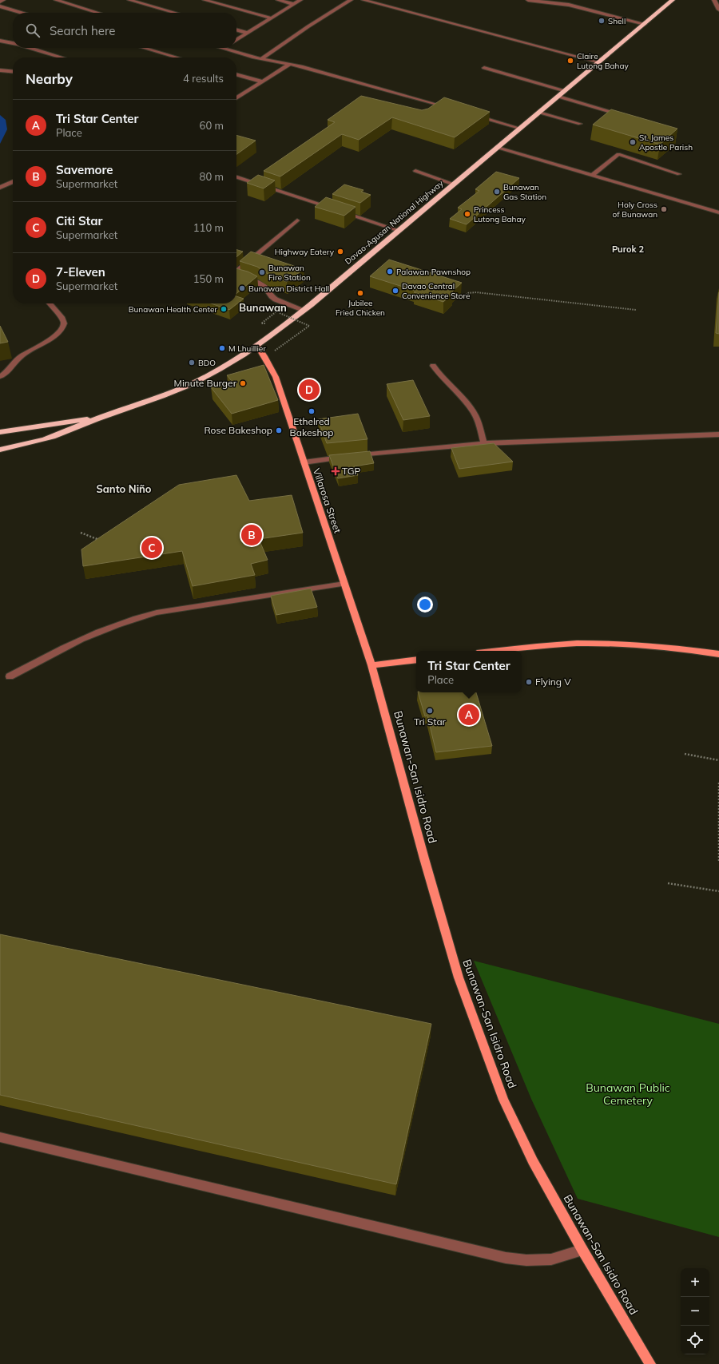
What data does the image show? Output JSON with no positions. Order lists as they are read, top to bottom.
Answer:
{
  "streets": {
    "highway": ["Davao-Agusan National Highway"],
    "main road": ["Villarosa Street", "Bunawan-San Isidro Road"]
  },
  "crossings": [
    ["Davao-Agusan National Highway", "Villarosa Street"],
    ["Villarosa Street", "Bunawan-San Isidro Road"]
  ],
  "districts": ["Purok 2", "Bunawan", "Santo Niño"],
  "parks": ["Bunawan Public Cemetery"],
  "places": {
    "other": [
      "Shell",
      "Claire Lutong Bahay",
      "St. James Apostle Parish",
      "Bunawan Gas Station",
      "Holy Cross of Bunawan",
      "Princess Lutong Bahay",
      "Highway Eatery",
      "Palawan Pawnshop",
      "Bunawan Fire Station",
      "Bunawan District Hall",
      "Davao Central Convenience Store",
      "Jubilee Fried Chicken",
      "Bunawan Health Center",
      "M Lhuillier",
      "BDO",
      "Minute Burger",
      "Ethelred Bakeshop",
      "Rose Bakeshop",
      "Flying V",
      "Tri Star"
    ],
    "health": ["TGP"]
  },
  "page": {
    "search": "Search here",
    "heading": ["Nearby", "4 results"],
    "list": [
      {
        "mark": "A",
        "name": "Tri Star Center",
        "note": "Place",
        "value": "60 m"
      },
      {
        "mark": "B",
        "name": "Savemore",
        "note": "Supermarket",
        "value": "80 m"
      },
      {
        "mark": "C",
        "name": "Citi Star",
        "note": "Supermarket",
        "value": "110 m"
      },
      {
        "mark": "D",
        "name": "7-Eleven",
        "note": "Supermarket",
        "value": "150 m"
      }
    ],
    "pins": [
      "D",
      "B",
      "C",
      "A"
    ],
    "popup": ["Tri Star Center", "Place"],
    "map_buttons": ["+", "−"]
  }
}
